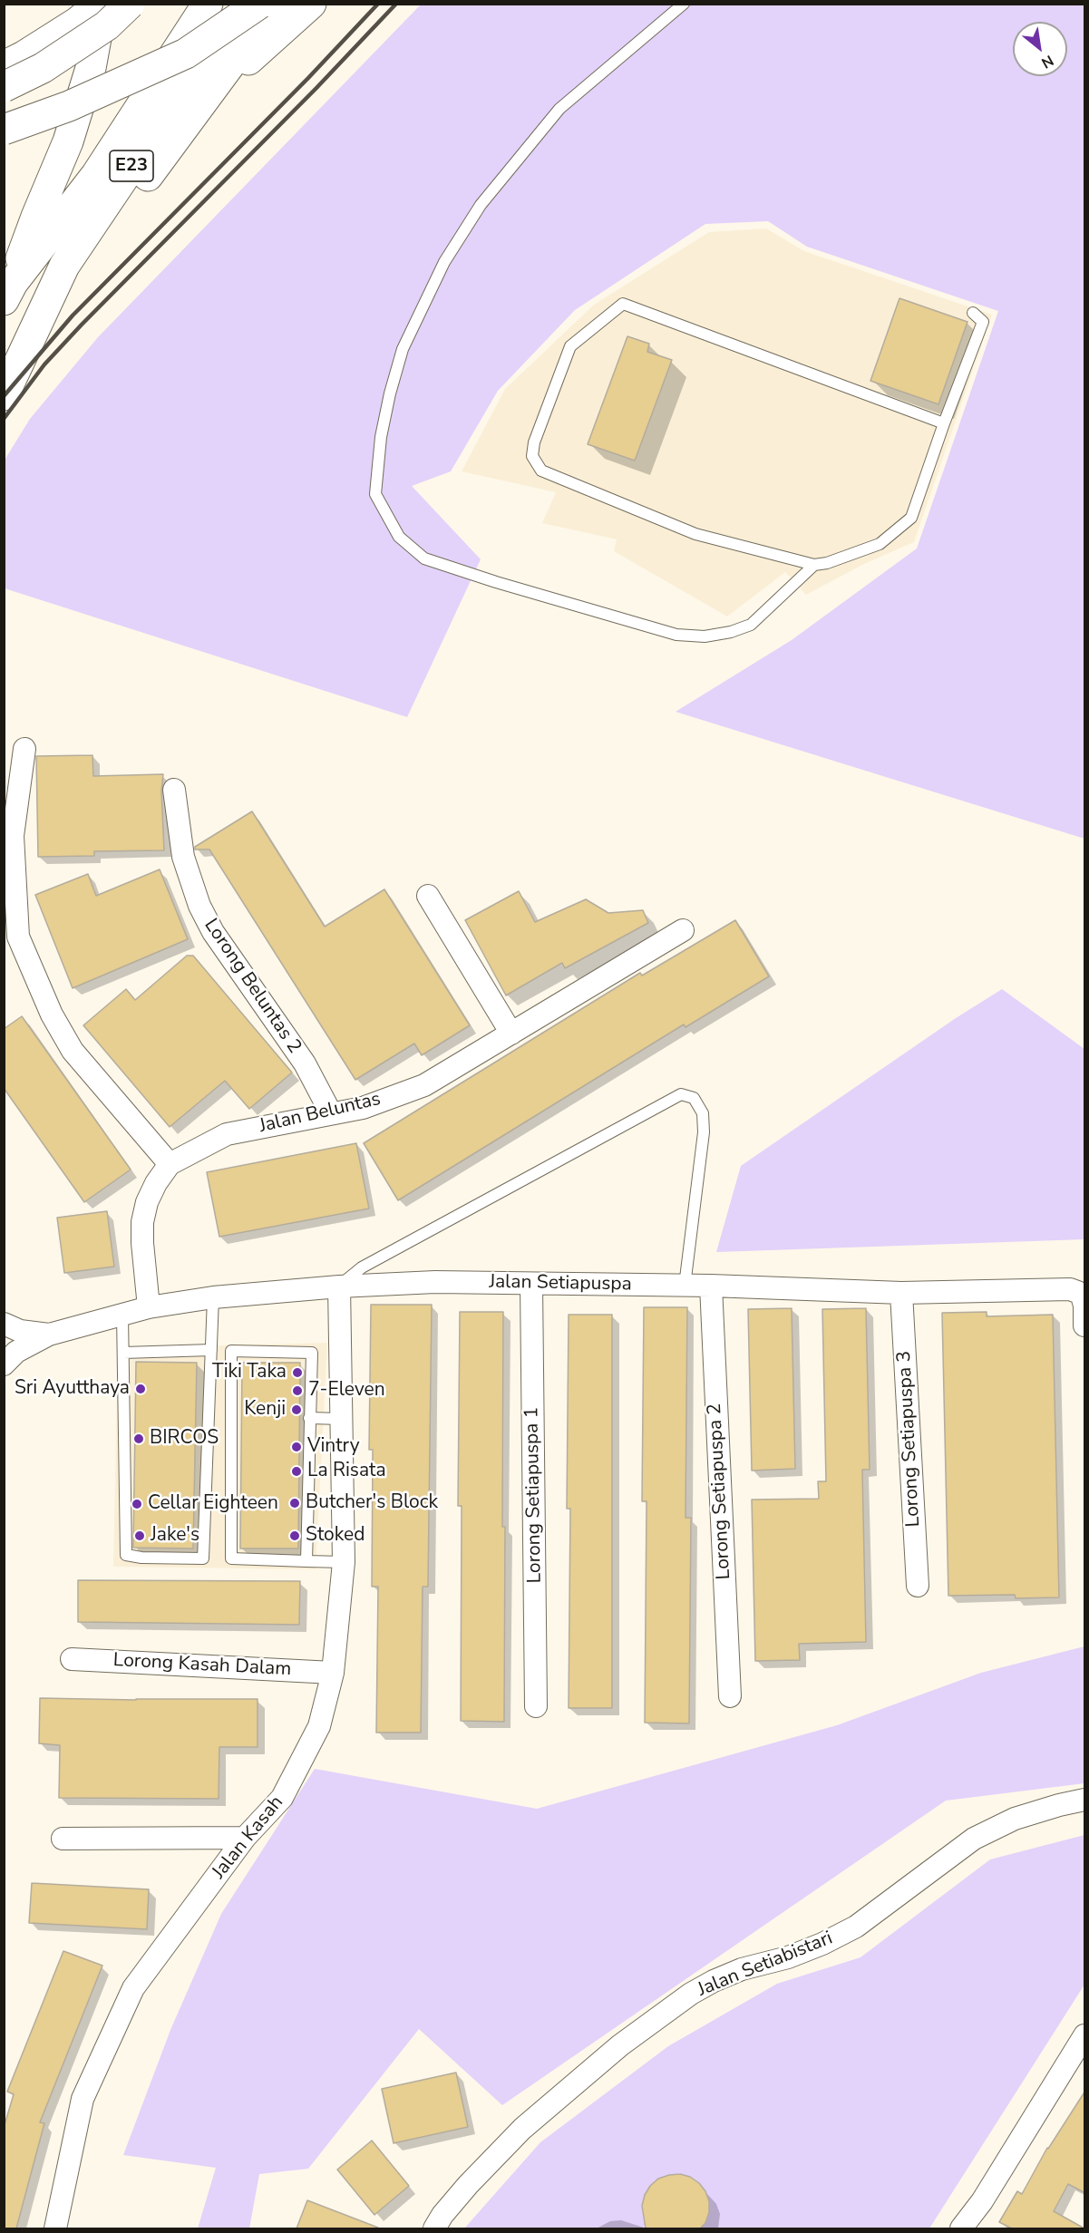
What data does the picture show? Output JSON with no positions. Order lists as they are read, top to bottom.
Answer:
{
  "streets": {
    "highway": ["E23"],
    "street": [
      "Lorong Beluntas 2",
      "Jalan Beluntas",
      "Jalan Setiapuspa",
      "Lorong Setiapuspa 3",
      "Lorong Setiapuspa 2",
      "Lorong Setiapuspa 1",
      "Lorong Kasah Dalam",
      "Jalan Kasah",
      "Jalan Setiabistari"
    ]
  },
  "crossings": [
    ["Lorong Beluntas 2", "Jalan Beluntas"],
    ["Jalan Beluntas", "Jalan Setiapuspa"],
    ["Jalan Setiapuspa", "Lorong Setiapuspa 3"],
    ["Jalan Setiapuspa", "Lorong Setiapuspa 2"],
    ["Jalan Setiapuspa", "Lorong Setiapuspa 1"],
    ["Jalan Setiapuspa", "Jalan Kasah"],
    ["Lorong Kasah Dalam", "Jalan Kasah"]
  ],
  "places": [
    "Tiki Taka",
    "Sri Ayutthaya",
    "7-Eleven",
    "Kenji",
    "BIRCOS",
    "Vintry",
    "La Risata",
    "Butcher's Block",
    "Cellar Eighteen",
    "Jake's",
    "Stoked"
  ],
  "north": "bottom right"
}
